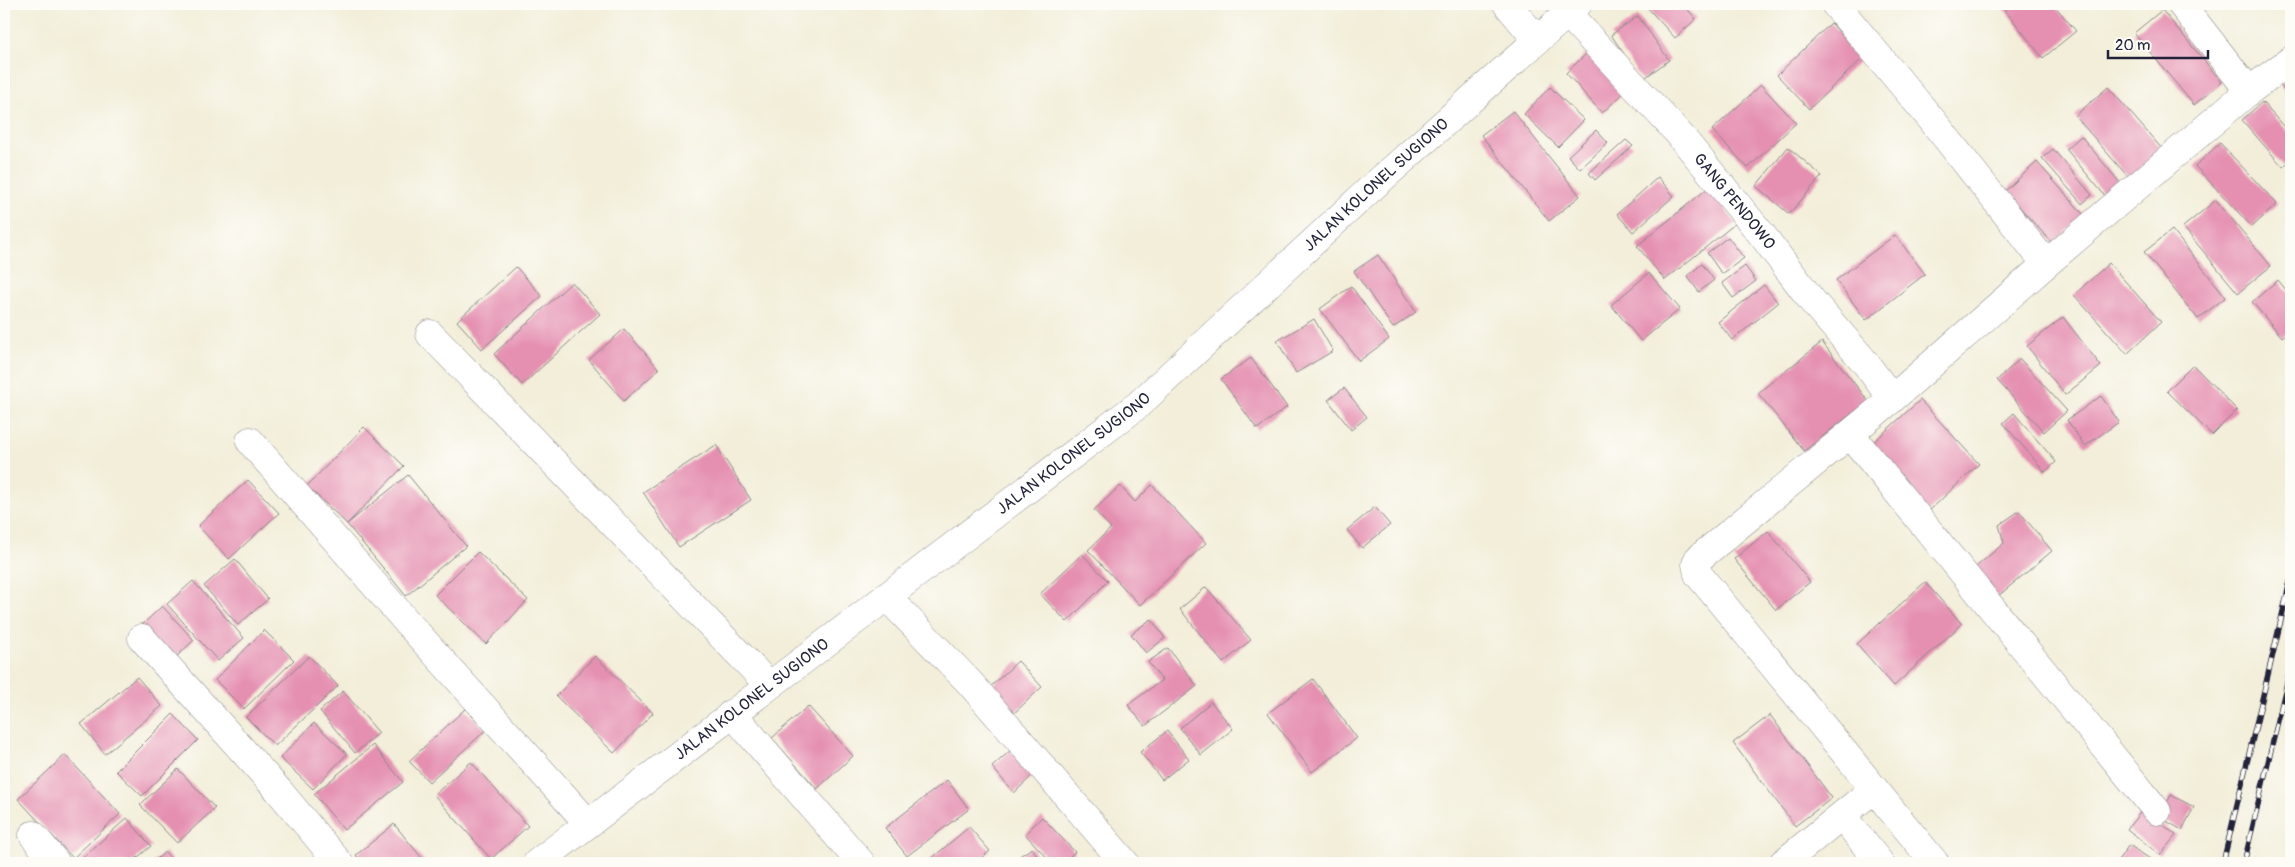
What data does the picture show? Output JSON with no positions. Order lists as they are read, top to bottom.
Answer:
{
  "streets": {
    "street": ["JALAN KOLONEL SUGIONO", "GANG PENDOWO"]
  },
  "crossings": [
    ["JALAN KOLONEL SUGIONO", "GANG PENDOWO"]
  ],
  "scale_bar": "20 m"
}
